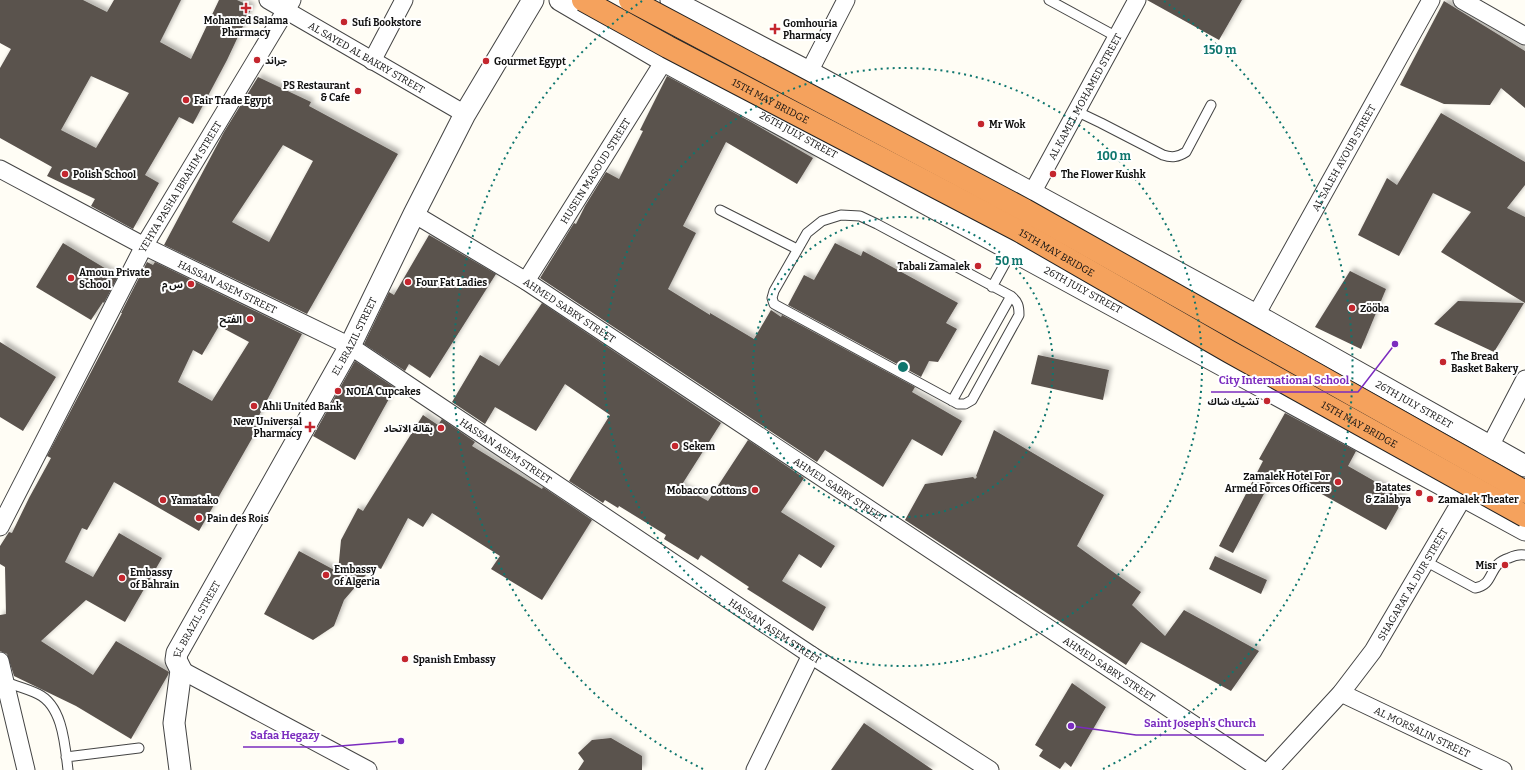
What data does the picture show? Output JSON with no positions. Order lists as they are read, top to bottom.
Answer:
{
  "streets": {
    "highway": ["15TH MAY BRIDGE"],
    "street": [
      "AL SAYED AL BAKRY STREET",
      "AL KAMEL MOHAMED STREET",
      "26TH JULY STREET",
      "AL SALEH AYOUB STREET",
      "HUSEIN MASOUD STREET",
      "YEHYA PASHA IBRAHIM STREET",
      "HASSAN ASEM STREET",
      "AHMED SABRY STREET",
      "EL BRAZIL STREET",
      "SHAGARAT AL DUR STREET",
      "AL MORSALIN STREET"
    ]
  },
  "crossings": [
    ["AL SAYED AL BAKRY STREET", "YEHYA PASHA IBRAHIM STREET"],
    ["AL SAYED AL BAKRY STREET", "EL BRAZIL STREET"],
    ["AL KAMEL MOHAMED STREET", "26TH JULY STREET"],
    ["26TH JULY STREET", "AL SALEH AYOUB STREET"],
    ["26TH JULY STREET", "HUSEIN MASOUD STREET"],
    ["26TH JULY STREET", "SHAGARAT AL DUR STREET"],
    ["HUSEIN MASOUD STREET", "AHMED SABRY STREET"],
    ["YEHYA PASHA IBRAHIM STREET", "HASSAN ASEM STREET"],
    ["HASSAN ASEM STREET", "EL BRAZIL STREET"],
    ["AHMED SABRY STREET", "EL BRAZIL STREET"],
    ["SHAGARAT AL DUR STREET", "AL MORSALIN STREET"]
  ],
  "places": {
    "health": ["Mohamed Salama Pharmacy", "Gomhouria Pharmacy", "New Universal Pharmacy"],
    "other": [
      "Sufi Bookstore",
      "جراند",
      "Gourmet Egypt",
      "PS Restaurant & Cafe",
      "Fair Trade Egypt",
      "Mr Wok",
      "Polish School",
      "The Flower Kushk",
      "Tabali Zamalek",
      "Amoun Private School",
      "Four Fat Ladies",
      "س م",
      "Zööba",
      "الفتح",
      "City International School",
      "The Bread Basket Bakery",
      "NOLA Cupcakes",
      "تشيك شاك",
      "Ahli United Bank",
      "بقالة الاتحاد",
      "Sekem",
      "Zamalek Hotel For Armed Forces Officers",
      "Mobacco Cottons",
      "Batates & Zalabya",
      "Zamalek Theater",
      "Yamatako",
      "Pain des Rois",
      "Misr",
      "Embassy of Algeria",
      "Embassy of Bahrain",
      "Spanish Embassy",
      "Saint Joseph's Church",
      "Safaa Hegazy"
    ]
  },
  "rings": ["150 m", "100 m", "50 m"]
}
